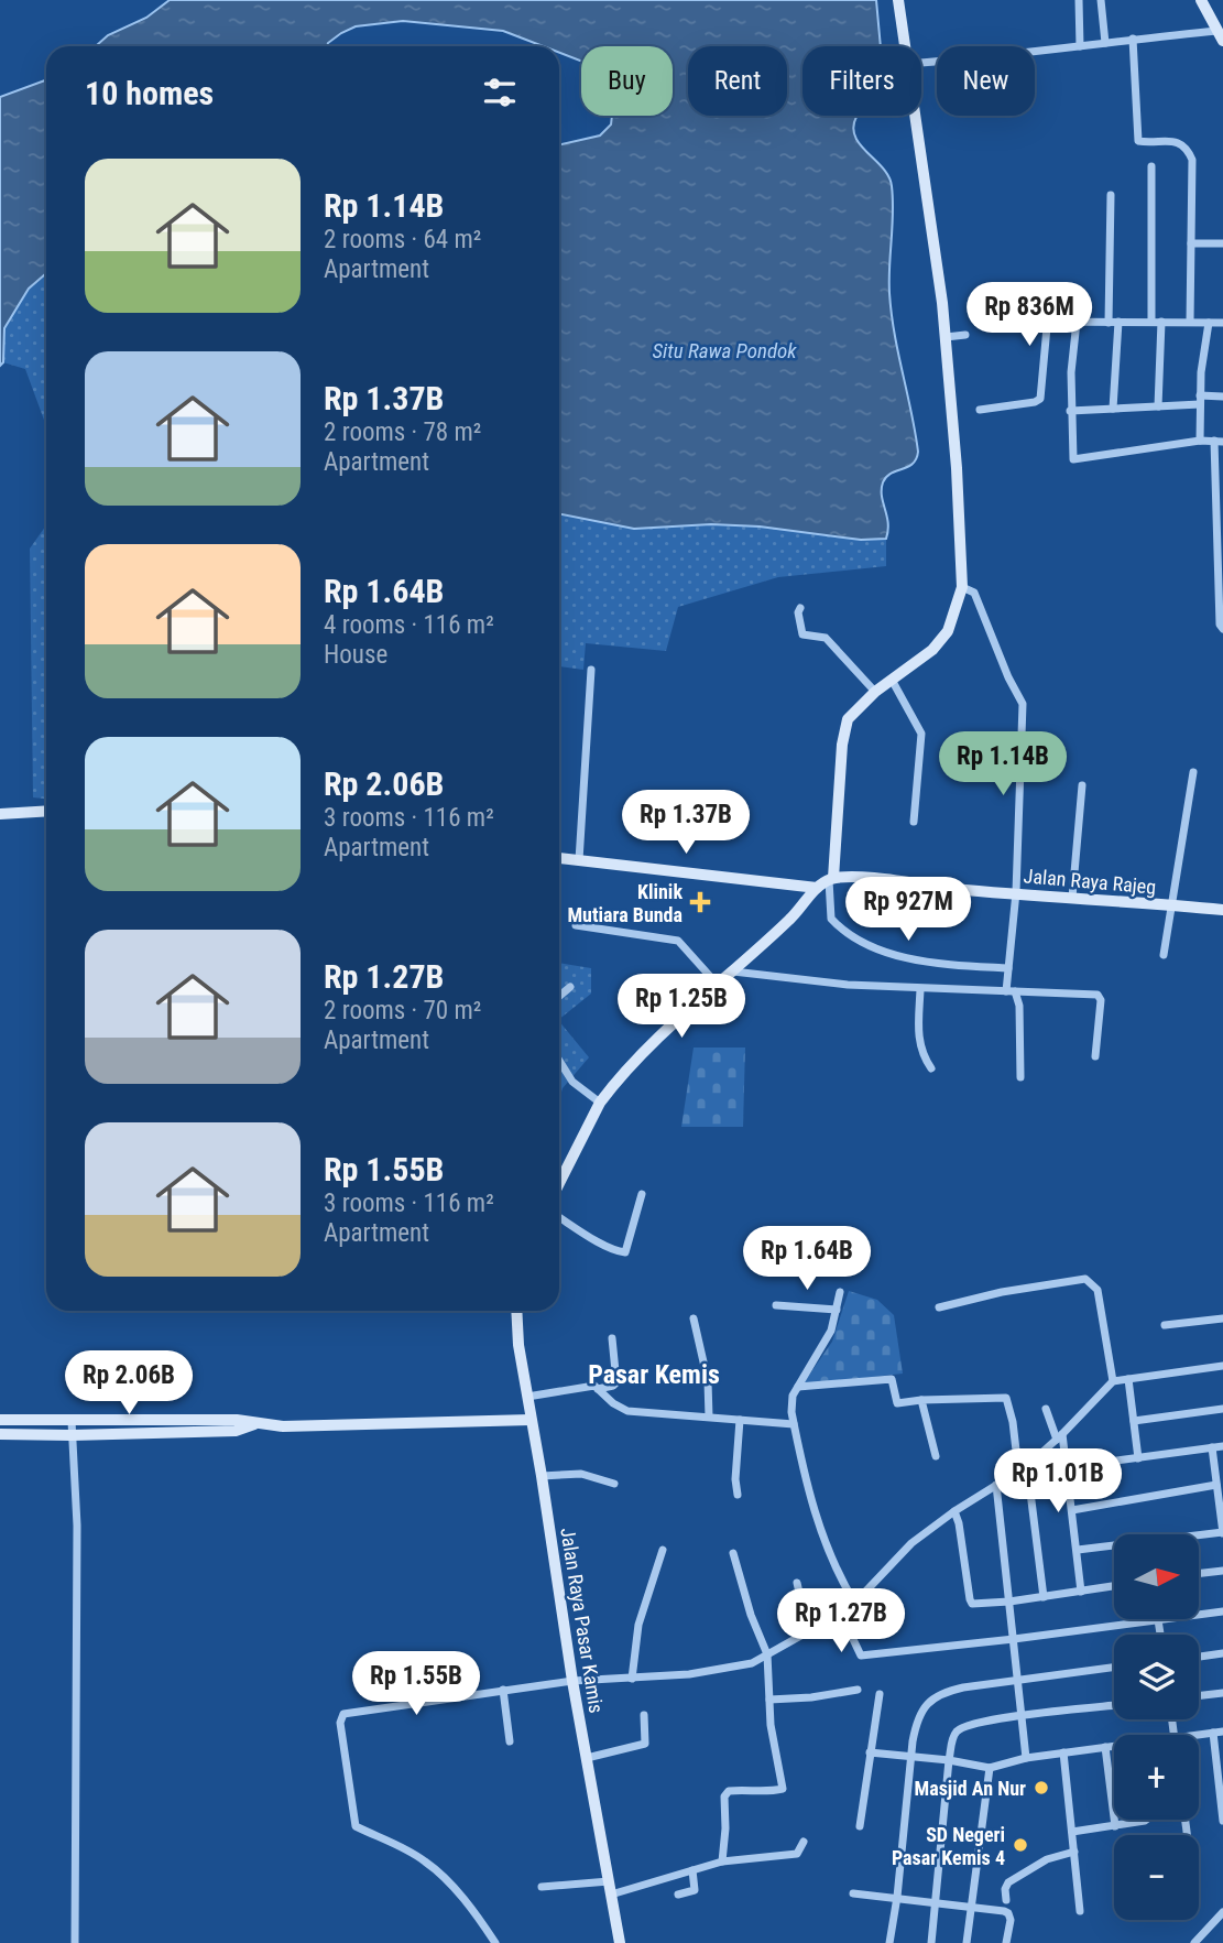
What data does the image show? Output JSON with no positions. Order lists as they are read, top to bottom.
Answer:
{
  "streets": {
    "main road": ["Jalan Raya Rajeg", "Jalan Raya Pasar Kamis"]
  },
  "districts": ["Pasar Kemis"],
  "water": ["Situ Rawa Pondok"],
  "places": {
    "health": ["Klinik Mutiara Bunda"],
    "other": ["Masjid An Nur", "SD Negeri Pasar Kemis 4"]
  },
  "north": "right",
  "page": {
    "chip": [
      "Buy",
      "Rent",
      "Filters",
      "New"
    ],
    "heading": "10 homes",
    "list": [
      {
        "name": "Rp 1.14B",
        "note": "2 rooms · 64 m² · Apartment"
      },
      {
        "name": "Rp 1.37B",
        "note": "2 rooms · 78 m² · Apartment"
      },
      {
        "name": "Rp 1.64B",
        "note": "4 rooms · 116 m² · House"
      },
      {
        "name": "Rp 2.06B",
        "note": "3 rooms · 116 m² · Apartment"
      },
      {
        "name": "Rp 1.27B",
        "note": "2 rooms · 70 m² · Apartment"
      },
      {
        "name": "Rp 1.55B",
        "note": "3 rooms · 116 m² · Apartment"
      }
    ],
    "price": [
      "Rp 836M",
      "Rp 1.14B",
      "Rp 1.37B",
      "Rp 927M",
      "Rp 1.25B",
      "Rp 1.64B",
      "Rp 2.06B",
      "Rp 1.01B",
      "Rp 1.27B",
      "Rp 1.55B"
    ],
    "map_buttons": ["+", "−"]
  }
}
